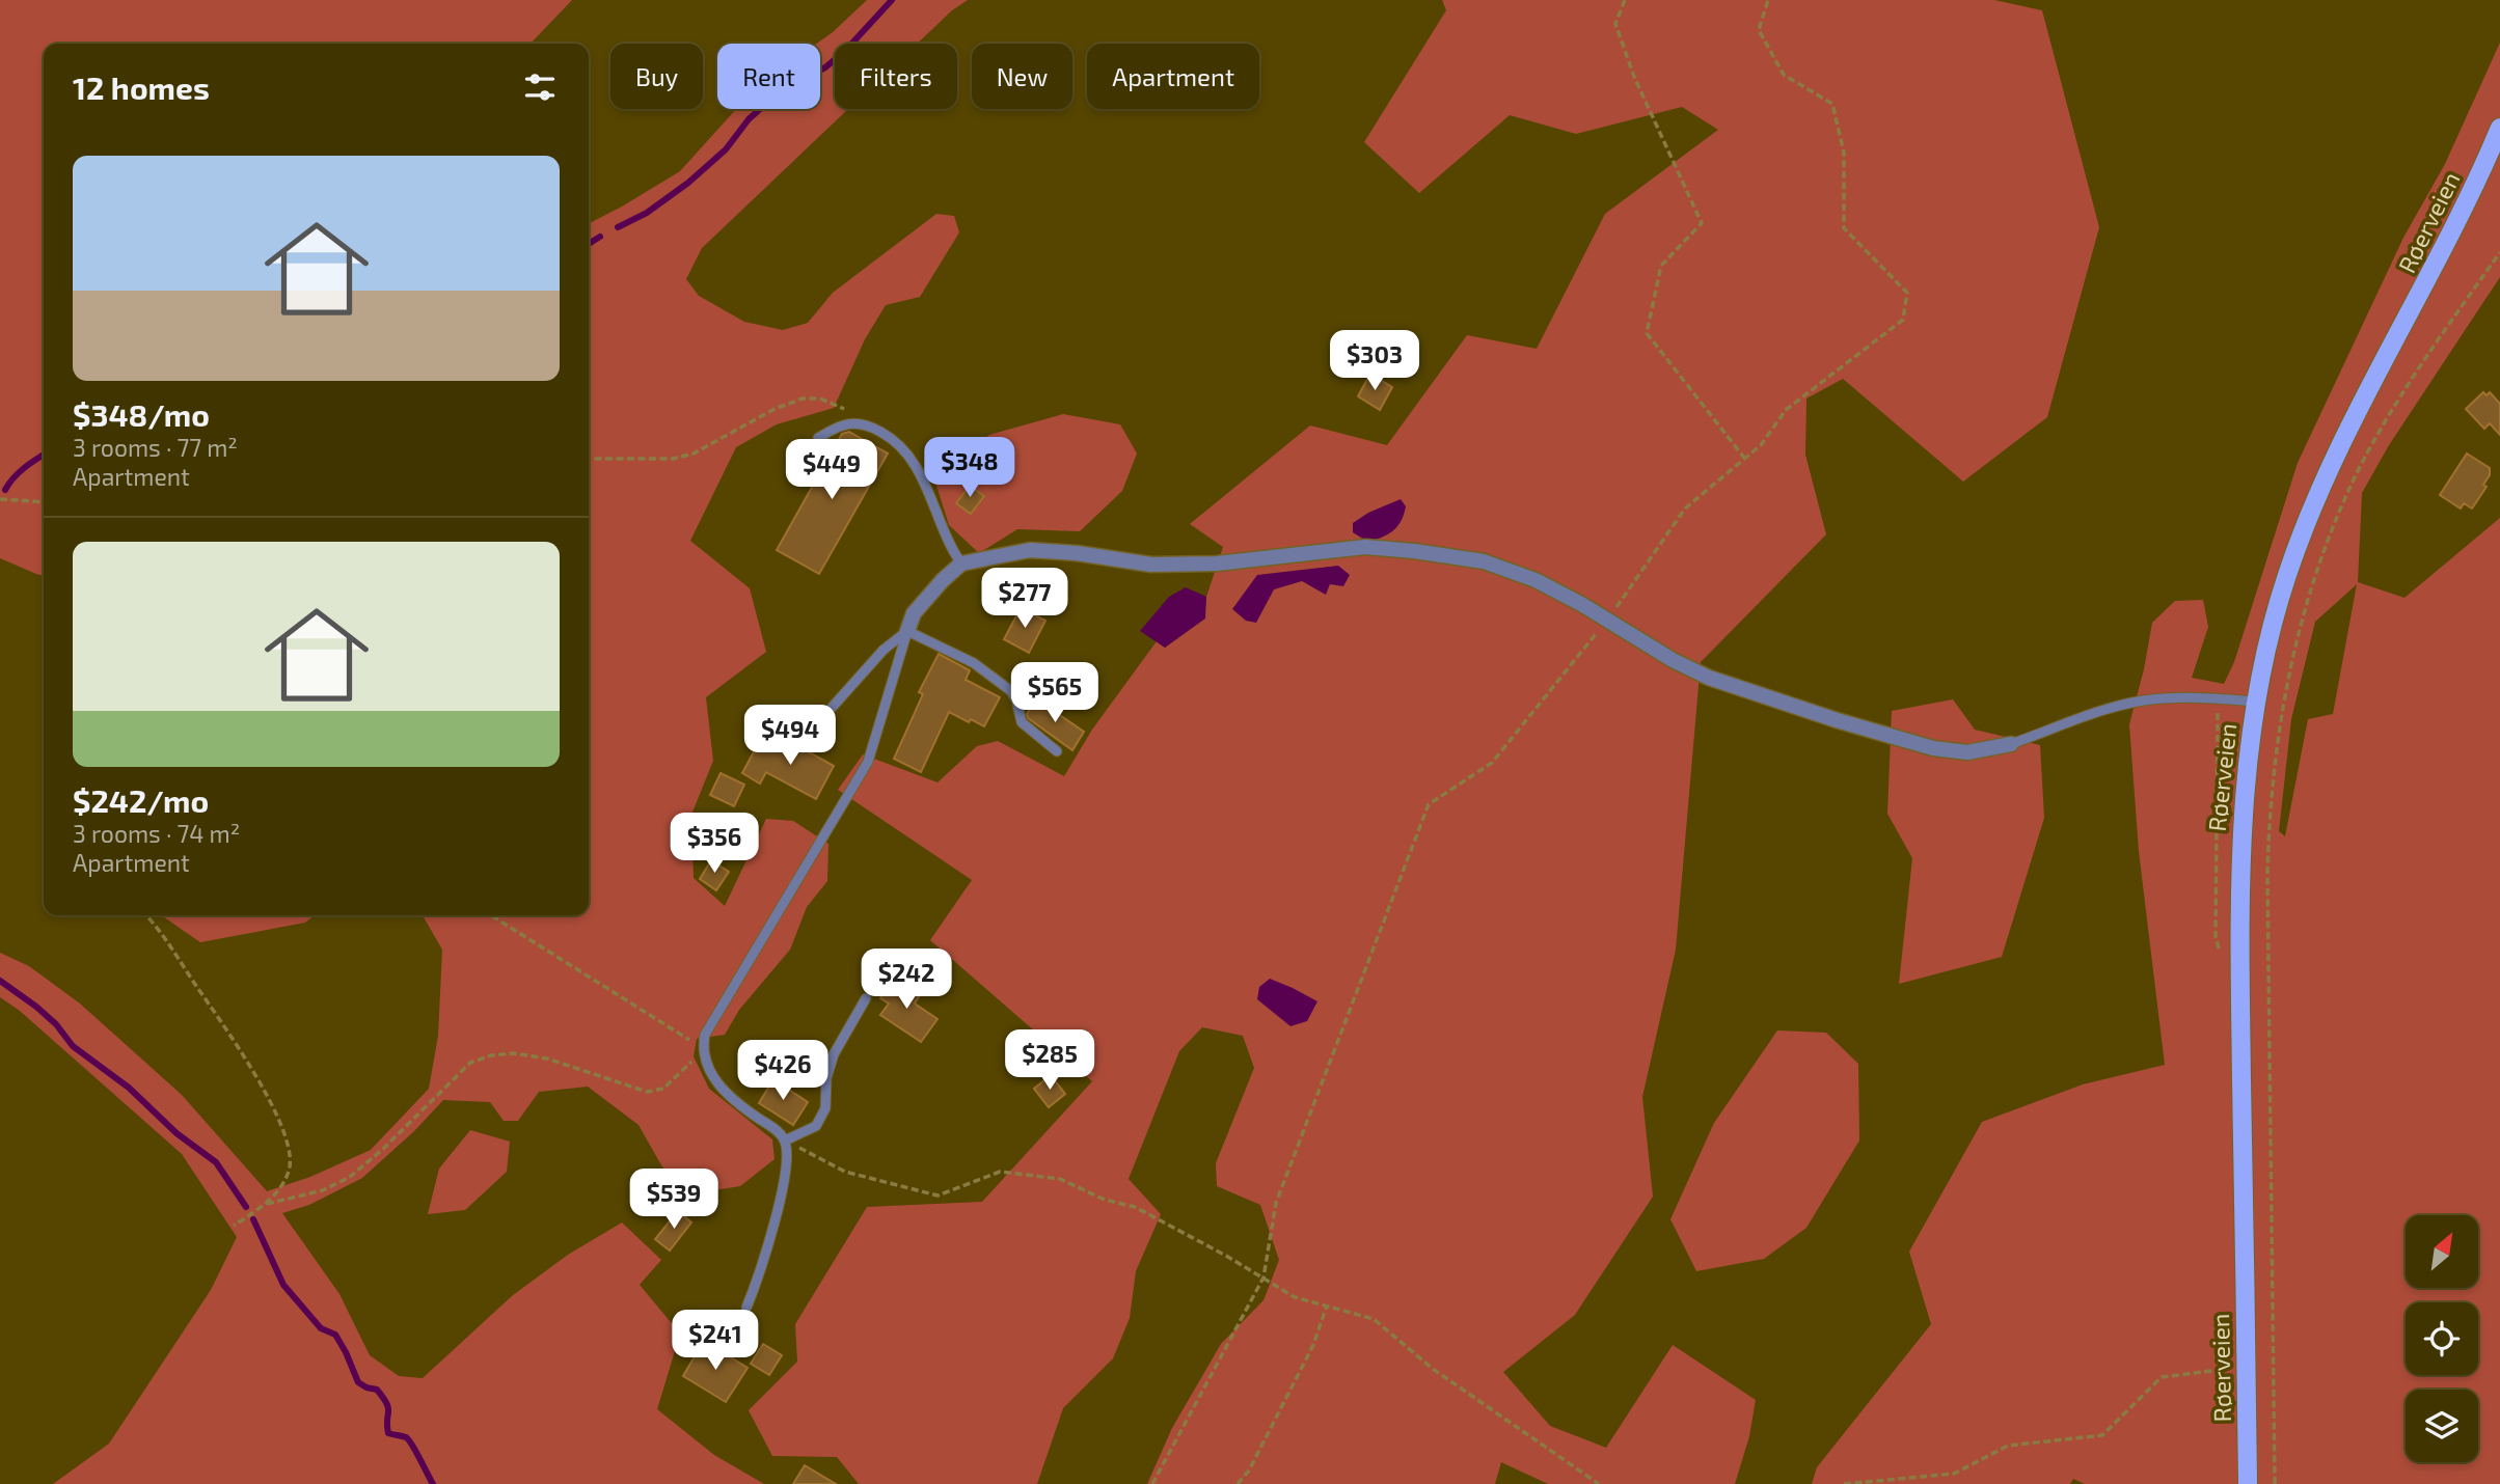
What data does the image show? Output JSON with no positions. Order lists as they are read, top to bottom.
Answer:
{
  "streets": {
    "main road": ["Røerveien"]
  },
  "north": "top right",
  "page": {
    "chip": [
      "Buy",
      "Rent",
      "Filters",
      "New",
      "Apartment"
    ],
    "heading": "12 homes",
    "list": [
      {
        "name": "$348/mo",
        "note": "3 rooms · 77 m² · Apartment"
      },
      {
        "name": "$242/mo",
        "note": "3 rooms · 74 m² · Apartment"
      }
    ],
    "price": [
      "$303",
      "$348",
      "$449",
      "$277",
      "$565",
      "$494",
      "$356",
      "$242",
      "$285",
      "$426",
      "$539",
      "$241"
    ]
  }
}
